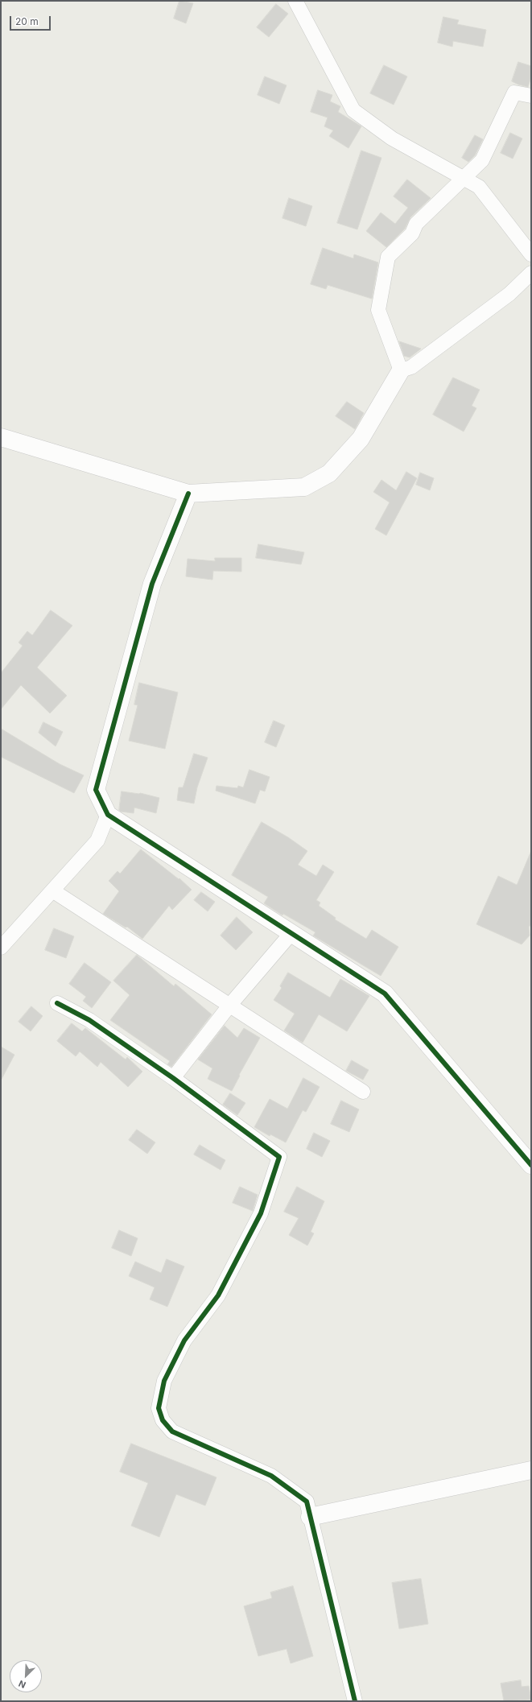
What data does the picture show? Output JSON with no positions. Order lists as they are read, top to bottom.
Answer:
{
  "scale_bar": "20 m",
  "north": "bottom left"
}
